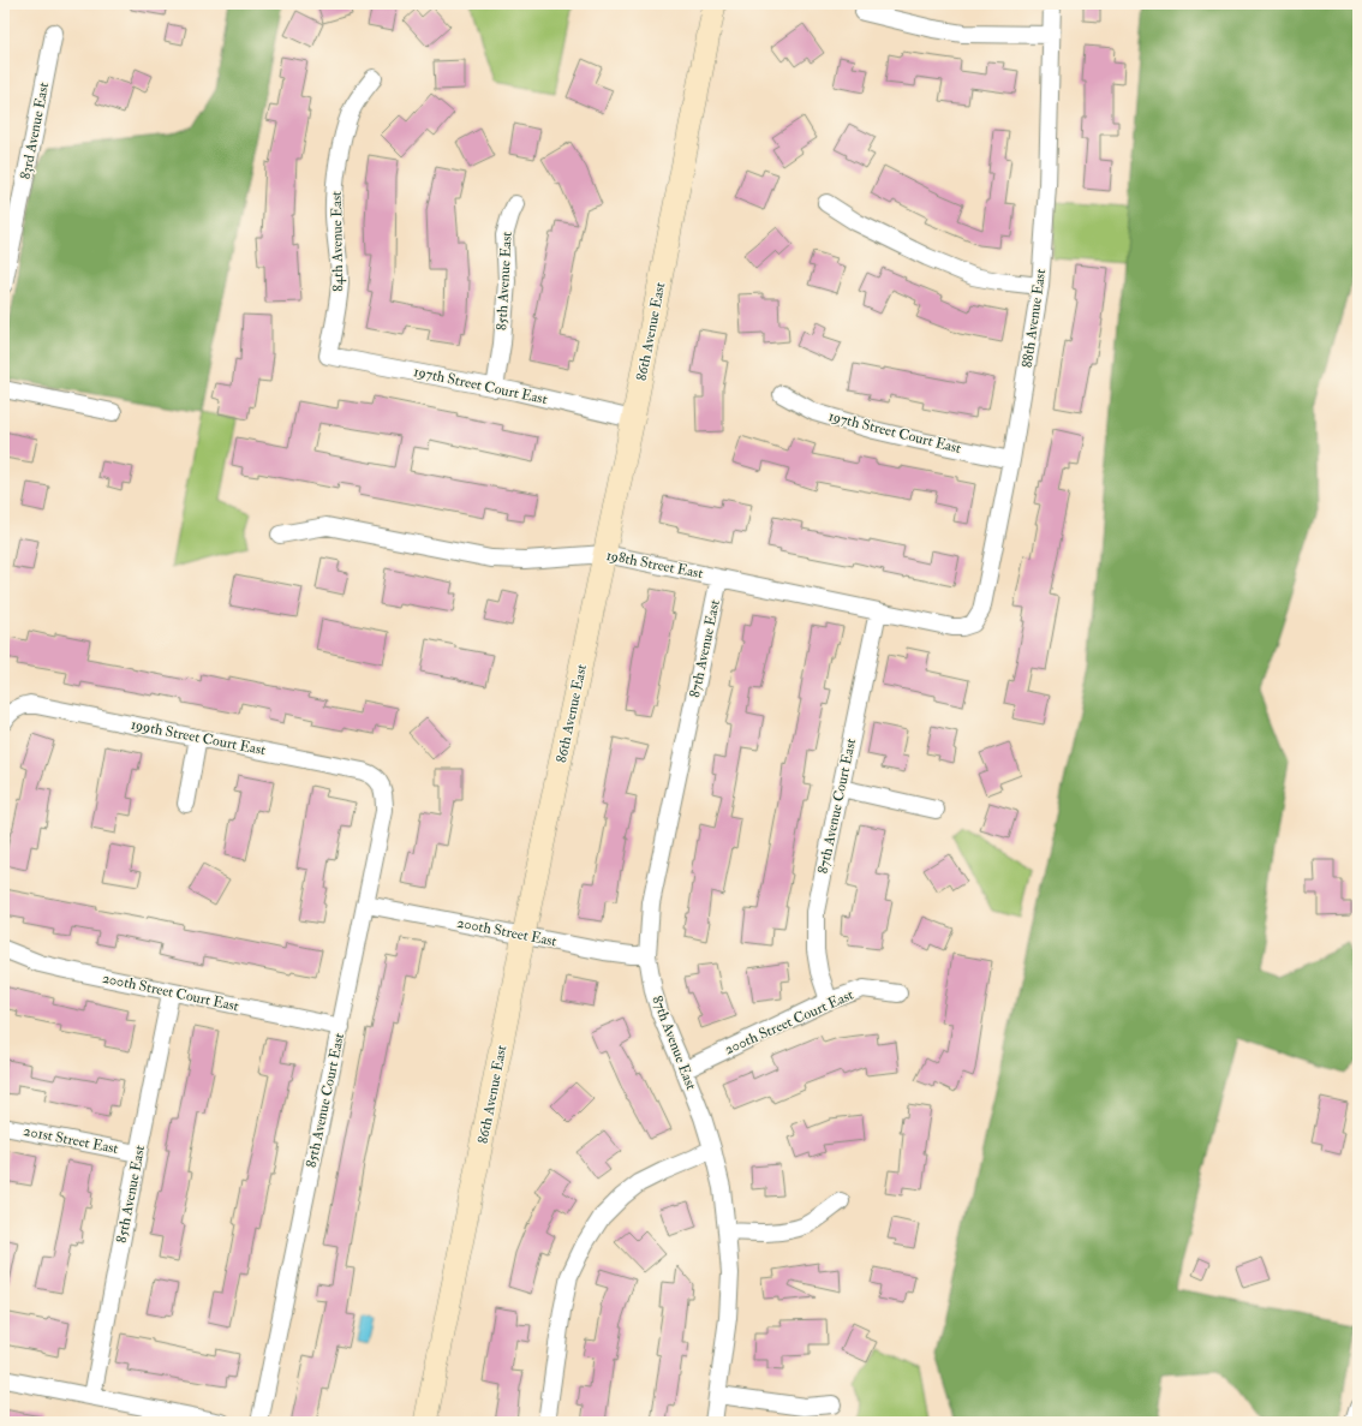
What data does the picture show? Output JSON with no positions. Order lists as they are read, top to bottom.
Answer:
{
  "streets": {
    "street": [
      "83rd Avenue East",
      "84th Avenue East",
      "85th Avenue East",
      "88th Avenue East",
      "86th Avenue East",
      "197th Street Court East",
      "198th Street East",
      "87th Avenue East",
      "199th Street Court East",
      "87th Avenue Court East",
      "200th Street East",
      "200th Street Court East",
      "85th Avenue Court East",
      "201st Street East"
    ]
  },
  "crossings": [
    ["84th Avenue East", "197th Street Court East"],
    ["85th Avenue East", "197th Street Court East"],
    ["85th Avenue East", "200th Street Court East"],
    ["85th Avenue East", "201st Street East"],
    ["88th Avenue East", "197th Street Court East"],
    ["88th Avenue East", "198th Street East"],
    ["86th Avenue East", "197th Street Court East"],
    ["86th Avenue East", "198th Street East"],
    ["86th Avenue East", "200th Street East"],
    ["198th Street East", "87th Avenue East"],
    ["198th Street East", "87th Avenue Court East"],
    ["87th Avenue East", "200th Street East"],
    ["87th Avenue East", "200th Street Court East"],
    ["199th Street Court East", "85th Avenue Court East"],
    ["87th Avenue Court East", "200th Street Court East"],
    ["200th Street East", "85th Avenue Court East"],
    ["200th Street Court East", "85th Avenue Court East"]
  ]
}
